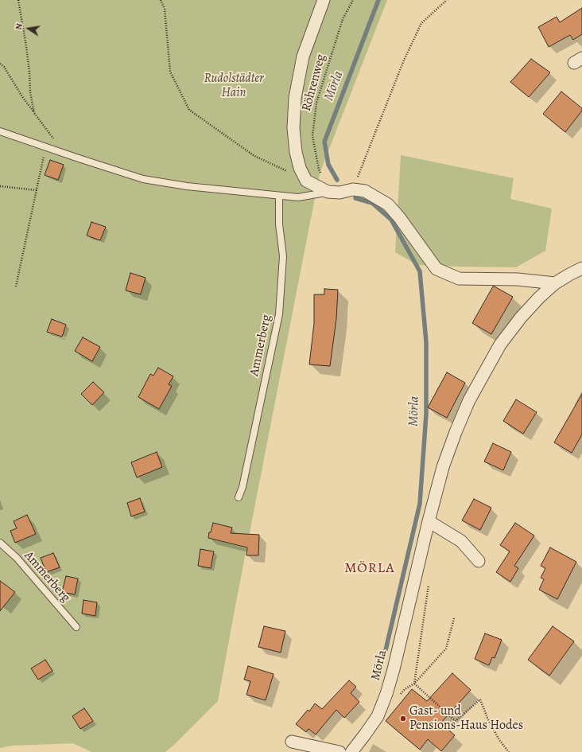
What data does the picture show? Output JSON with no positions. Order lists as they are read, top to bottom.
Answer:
{
  "streets": {
    "street": ["Mörla"],
    "lane": ["Ammerberg"],
    "path": ["Röhrenweg"]
  },
  "districts": ["MÖRLA"],
  "water": ["Mörla"],
  "parks": ["Rudolstädter Hain"],
  "places": ["Gast- und Pensions-Haus Hodes"],
  "north": "left"
}
